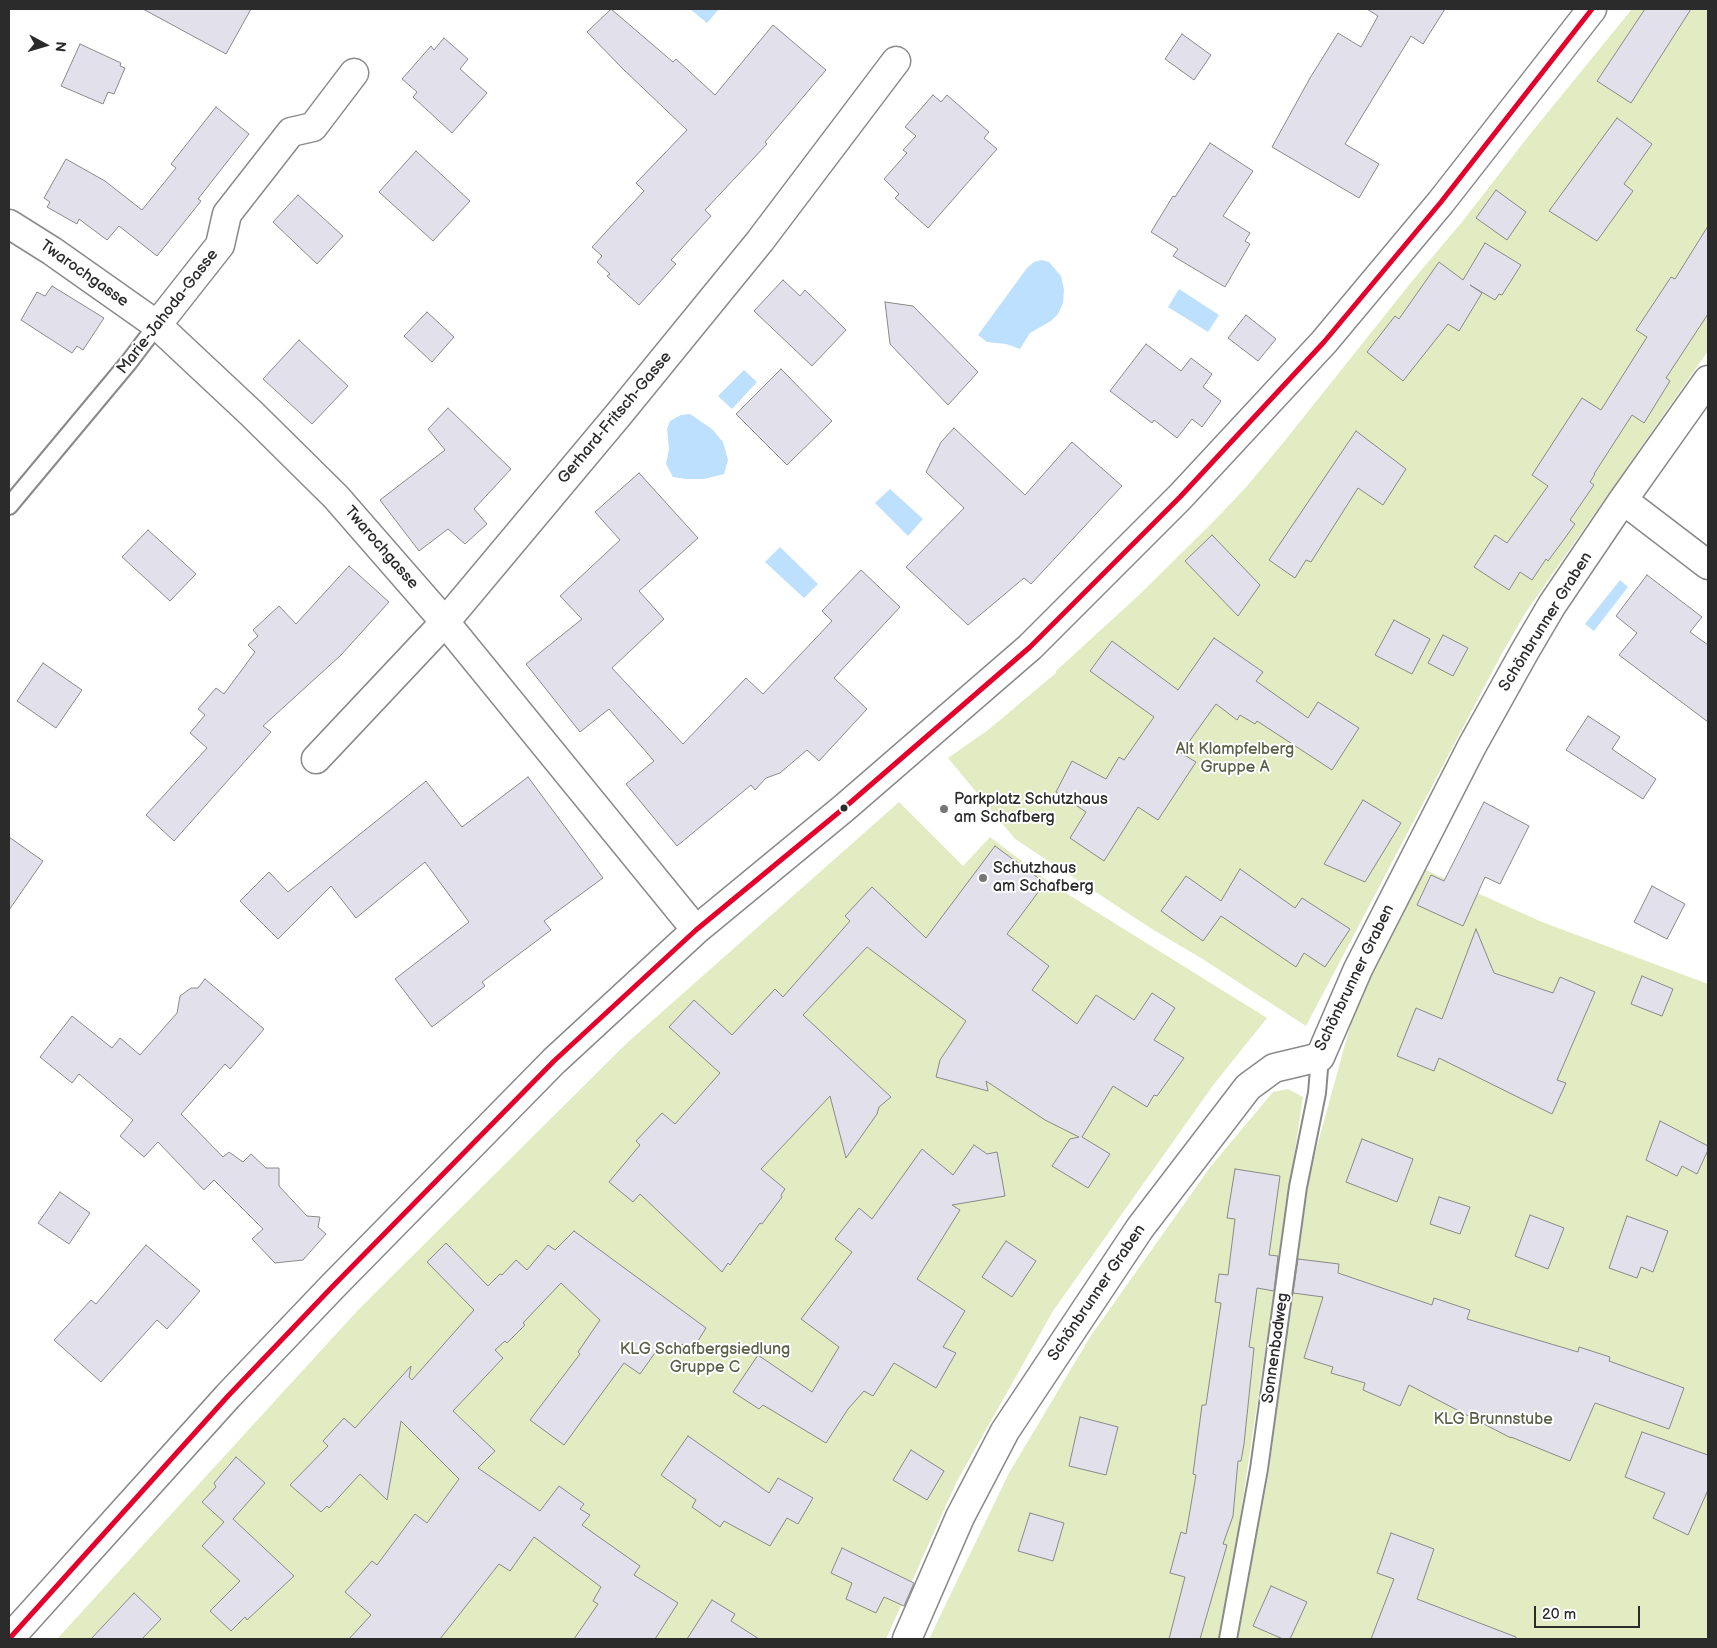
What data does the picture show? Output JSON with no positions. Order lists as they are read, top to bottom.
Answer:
{
  "streets": {
    "street": [
      "Twarochgasse",
      "Marie-Jahoda-Gasse",
      "Gerhard-Fritsch-Gasse",
      "Schönbrunner Graben"
    ],
    "lane": ["Sonnenbadweg"]
  },
  "crossings": [
    ["Twarochgasse", "Marie-Jahoda-Gasse"],
    ["Twarochgasse", "Gerhard-Fritsch-Gasse"],
    ["Schönbrunner Graben", "Sonnenbadweg"]
  ],
  "parks": ["Alt Klampfelberg Gruppe A", "KLG Schafbergsiedlung Gruppe C", "KLG Brunnstube"],
  "places": ["Parkplatz Schutzhaus am Schafberg", "Schutzhaus am Schafberg"],
  "scale_bar": "20 m",
  "north": "right"
}
